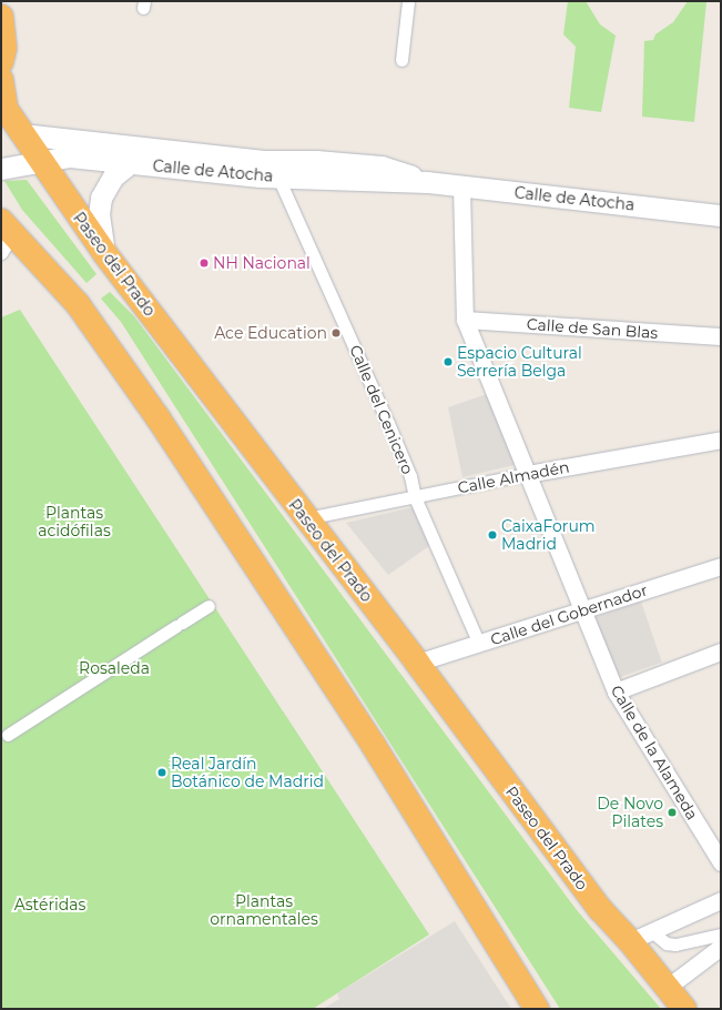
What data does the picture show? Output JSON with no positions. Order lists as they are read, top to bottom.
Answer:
{
  "streets": {
    "highway": ["Paseo del Prado"],
    "street": [
      "Calle de Atocha",
      "Calle de San Blas",
      "Calle del Cenicero",
      "Calle Almadén",
      "Calle del Gobernador",
      "Calle de la Alameda"
    ]
  },
  "crossings": [
    ["Calle de Atocha", "Paseo del Prado"],
    ["Calle de Atocha", "Calle del Cenicero"],
    ["Calle de Atocha", "Calle de la Alameda"],
    ["Paseo del Prado", "Calle Almadén"],
    ["Paseo del Prado", "Calle del Gobernador"],
    ["Calle de San Blas", "Calle de la Alameda"],
    ["Calle del Cenicero", "Calle Almadén"],
    ["Calle del Cenicero", "Calle del Gobernador"],
    ["Calle Almadén", "Calle de la Alameda"],
    ["Calle del Gobernador", "Calle de la Alameda"]
  ],
  "parks": [
    "Plantas acidófilas",
    "Rosaleda",
    "Plantas ornamentales",
    "Astéridas"
  ],
  "places": [
    "NH Nacional",
    "Ace Education",
    "Espacio Cultural Serrería Belga",
    "CaixaForum Madrid",
    "Real Jardín Botánico de Madrid",
    "De Novo Pilates"
  ]
}
